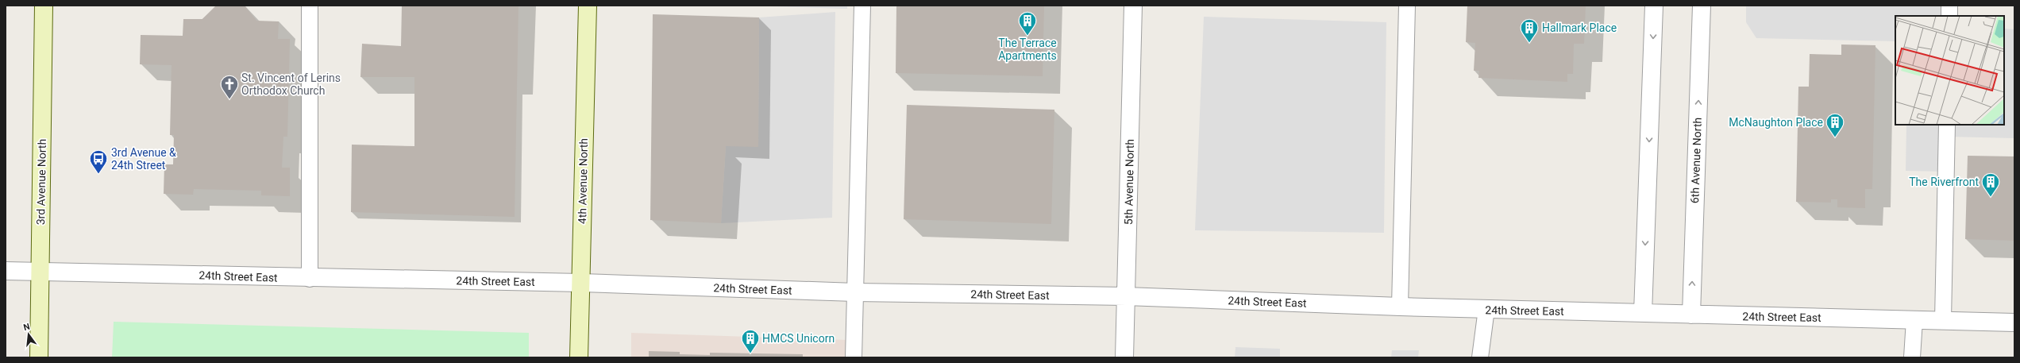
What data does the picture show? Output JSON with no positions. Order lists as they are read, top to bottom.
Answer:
{
  "streets": {
    "main road": ["4th Avenue North", "3rd Avenue North"],
    "street": ["6th Avenue North", "5th Avenue North", "24th Street East"]
  },
  "crossings": [
    ["6th Avenue North", "24th Street East"],
    ["4th Avenue North", "24th Street East"],
    ["3rd Avenue North", "24th Street East"],
    ["5th Avenue North", "24th Street East"]
  ],
  "places": {
    "building": [
      "The Terrace Apartments",
      "Hallmark Place",
      "McNaughton Place",
      "The Riverfront",
      "HMCS Unicorn"
    ],
    "church": ["St. Vincent of Lerins Orthodox Church"],
    "bus stop": ["3rd Avenue & 24th Street"]
  },
  "north": "top"
}
